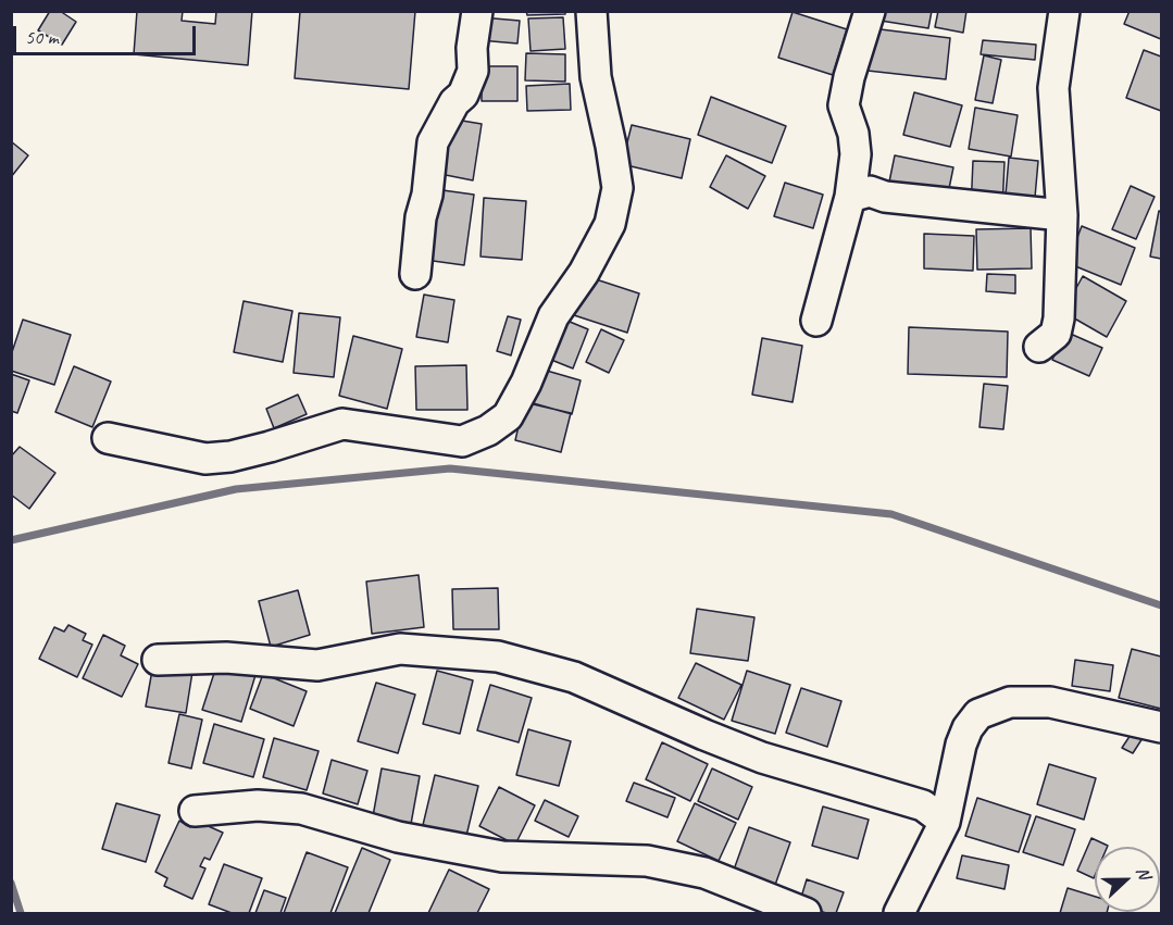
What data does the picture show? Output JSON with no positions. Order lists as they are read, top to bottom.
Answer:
{
  "scale_bar": "50 m",
  "north": "right"
}
